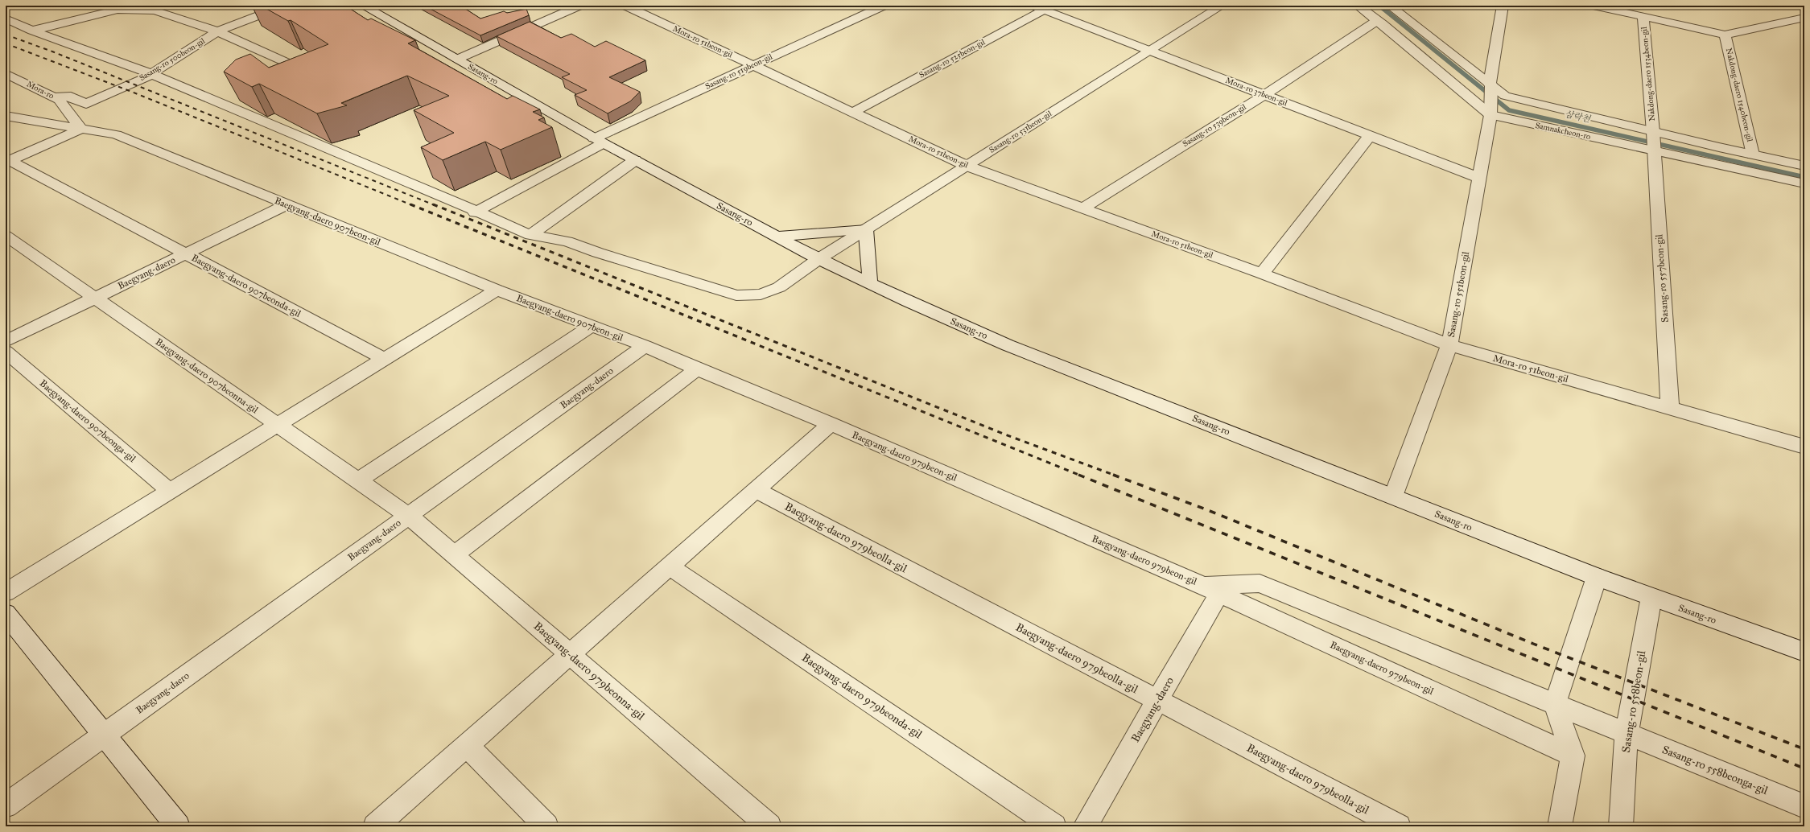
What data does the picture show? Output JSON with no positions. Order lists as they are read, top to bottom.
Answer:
{
  "streets": {
    "street": [
      "Mora-ro 51beon-gil",
      "Sasang-ro 525beon-gil",
      "Sasang-ro 500beon-gil",
      "Sasang-ro 519beon-gil",
      "Sasang-ro",
      "Nakdong-daero 1534beon-gil",
      "Mora-ro",
      "Mora-ro 37beon-gil",
      "Nakdong-daero 1540beon-gil",
      "Sasang-ro 539beon-gil",
      "Samnakcheon-ro",
      "Sasang-ro 531beon-gil",
      "Baegyang-daero 907beon-gil",
      "Baegyang-daero",
      "Sasang-ro 557beon-gil",
      "Baegyang-daero 907beonda-gil",
      "Sasang-ro 551beon-gil",
      "Baegyang-daero 907beonna-gil",
      "Baegyang-daero 907beonga-gil",
      "Baegyang-daero 979beon-gil",
      "Baegyang-daero 979beolla-gil",
      "Baegyang-daero 979beonna-gil",
      "Baegyang-daero 979beonda-gil",
      "Sasang-ro 558beon-gil",
      "Sasang-ro 558beonga-gil"
    ]
  },
  "crossings": [
    ["Mora-ro 51beon-gil", "Sasang-ro 525beon-gil"],
    ["Mora-ro 51beon-gil", "Sasang-ro 519beon-gil"],
    ["Mora-ro 51beon-gil", "Sasang-ro 539beon-gil"],
    ["Mora-ro 51beon-gil", "Sasang-ro 531beon-gil"],
    ["Mora-ro 51beon-gil", "Sasang-ro 557beon-gil"],
    ["Mora-ro 51beon-gil", "Sasang-ro 551beon-gil"],
    ["Sasang-ro 525beon-gil", "Mora-ro 37beon-gil"],
    ["Sasang-ro 500beon-gil", "Mora-ro"],
    ["Sasang-ro 500beon-gil", "Sasang-ro 531beon-gil"],
    ["Sasang-ro 519beon-gil", "Sasang-ro"],
    ["Sasang-ro", "Sasang-ro 531beon-gil"],
    ["Sasang-ro", "Sasang-ro 551beon-gil"],
    ["Sasang-ro", "Sasang-ro 558beon-gil"],
    ["Nakdong-daero 1534beon-gil", "Nakdong-daero 1540beon-gil"],
    ["Nakdong-daero 1534beon-gil", "Samnakcheon-ro"],
    ["Nakdong-daero 1534beon-gil", "Sasang-ro 557beon-gil"],
    ["Mora-ro", "Baegyang-daero 907beon-gil"],
    ["Mora-ro 37beon-gil", "Sasang-ro 539beon-gil"],
    ["Mora-ro 37beon-gil", "Sasang-ro 531beon-gil"],
    ["Mora-ro 37beon-gil", "Sasang-ro 551beon-gil"],
    ["Nakdong-daero 1540beon-gil", "Samnakcheon-ro"],
    ["Sasang-ro 539beon-gil", "Samnakcheon-ro"],
    ["Samnakcheon-ro", "Sasang-ro 557beon-gil"],
    ["Samnakcheon-ro", "Sasang-ro 551beon-gil"],
    ["Baegyang-daero 907beon-gil", "Baegyang-daero"],
    ["Baegyang-daero 907beon-gil", "Baegyang-daero 979beon-gil"],
    ["Baegyang-daero", "Baegyang-daero 907beonda-gil"],
    ["Baegyang-daero", "Baegyang-daero 907beonna-gil"],
    ["Baegyang-daero", "Baegyang-daero 979beon-gil"],
    ["Baegyang-daero", "Baegyang-daero 979beolla-gil"],
    ["Baegyang-daero", "Baegyang-daero 979beonna-gil"],
    ["Baegyang-daero", "Sasang-ro 558beonga-gil"],
    ["Baegyang-daero 907beonna-gil", "Baegyang-daero 979beonna-gil"],
    ["Baegyang-daero 979beon-gil", "Sasang-ro 558beonga-gil"],
    ["Sasang-ro 558beon-gil", "Sasang-ro 558beonga-gil"]
  ],
  "water": ["삼락천"]
}
